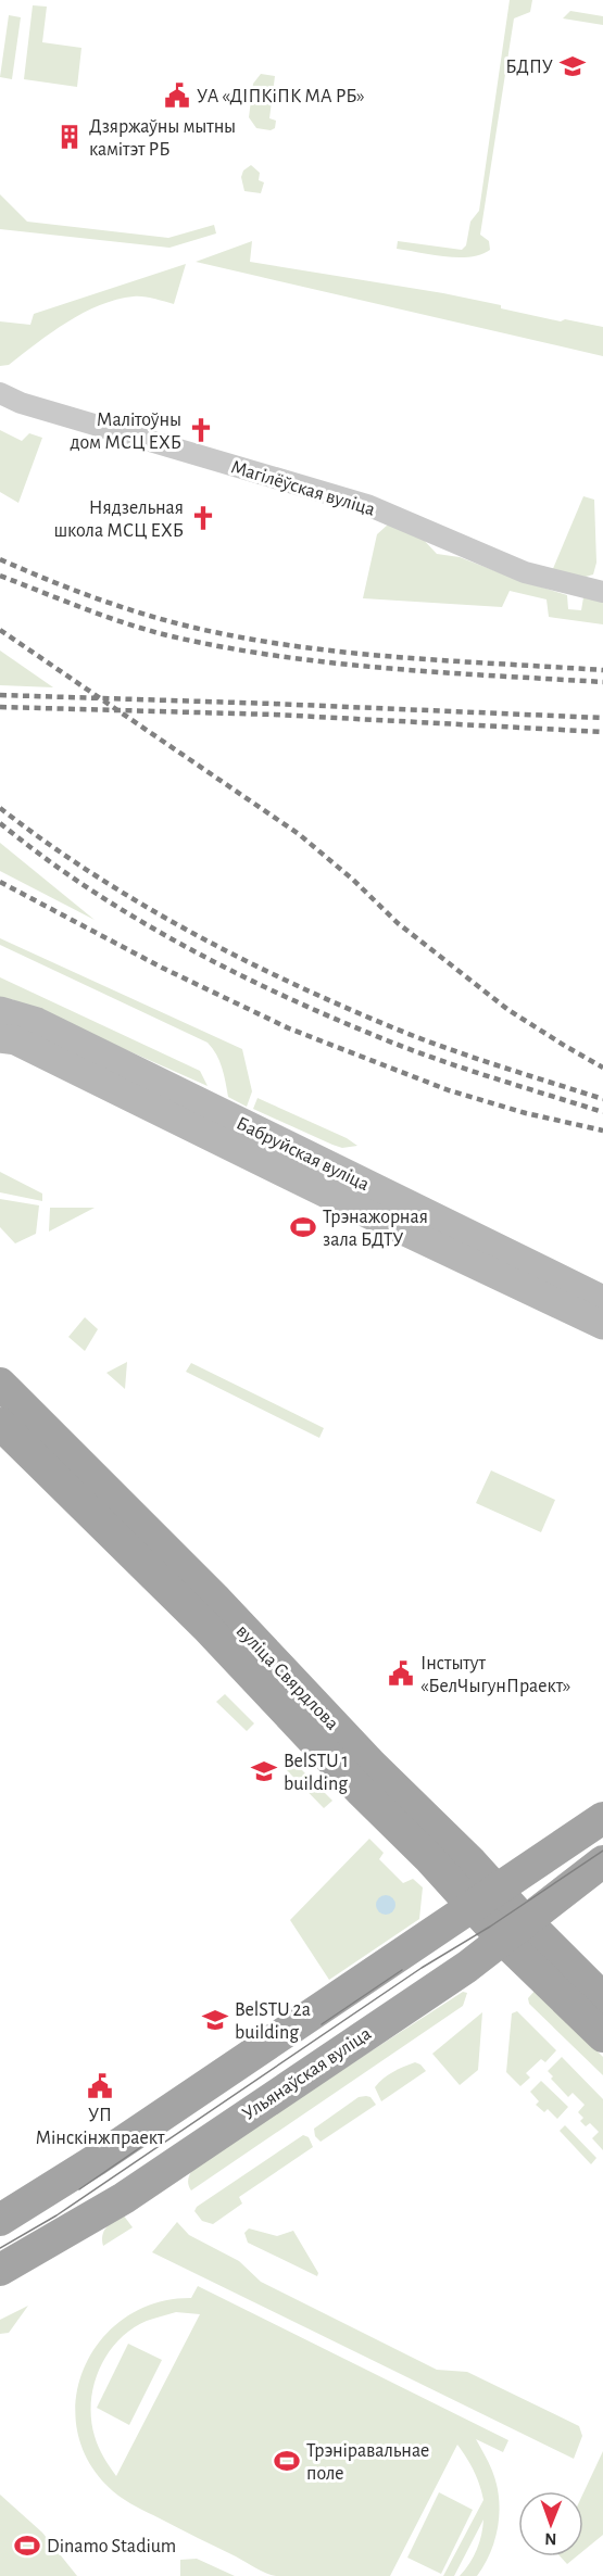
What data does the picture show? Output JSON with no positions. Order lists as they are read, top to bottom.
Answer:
{
  "streets": {
    "main road": ["Бабруйская вуліца", "вуліца Свярдлова", "Ульянаўская вуліца"],
    "street": ["Магілёўская вуліца"]
  },
  "crossings": [
    ["вуліца Свярдлова", "Ульянаўская вуліца"]
  ],
  "places": {
    "school or university": ["БДПУ", "BelSTU 1 building", "BelSTU 2a building"],
    "public building": ["УА «ДІПКіПК МА РБ»", "Інстытут «БелЧыгунПраект»", "УП Мінскінжпраект"],
    "building": ["Дзяржаўны мытны камітэт РБ"],
    "church": ["Малітоўны дом МСЦ ЕХБ", "Нядзельная школа МСЦ ЕХБ"],
    "sports": ["Трэнажорная зала БДТУ", "Трэніравальнае поле", "Dinamo Stadium"]
  },
  "north": "bottom"
}
